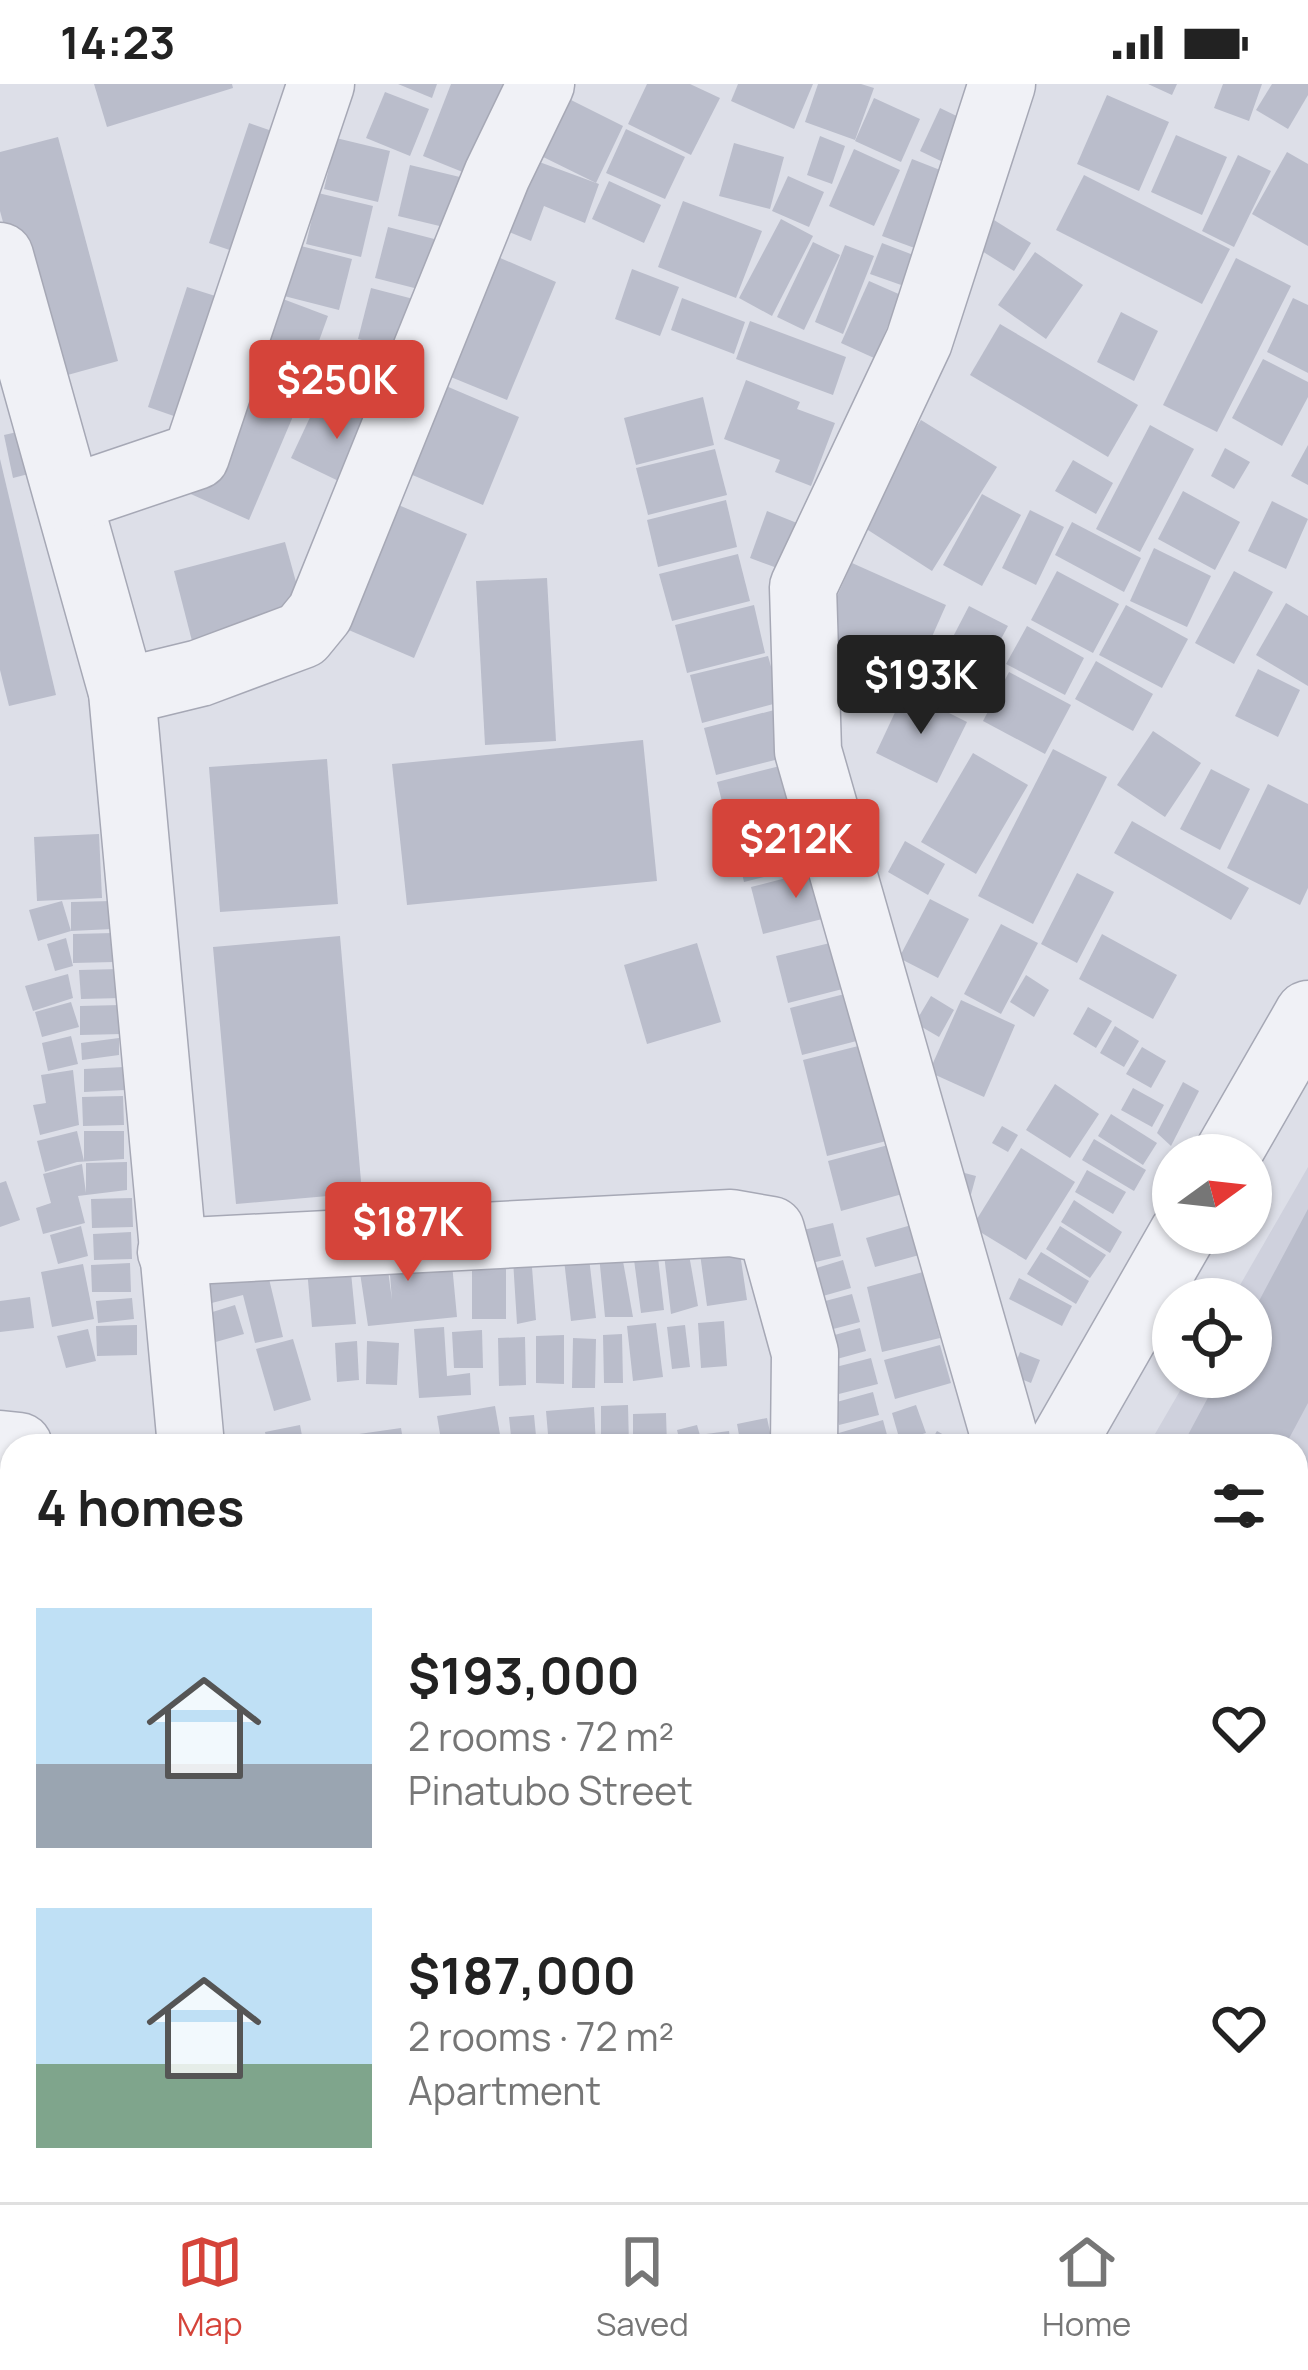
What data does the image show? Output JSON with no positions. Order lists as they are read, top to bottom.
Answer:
{
  "north": "right",
  "page": {
    "status": "14:23",
    "price": [
      "$250K",
      "$193K",
      "$212K",
      "$187K"
    ],
    "heading": "4 homes",
    "list": [
      {
        "name": "$193,000",
        "note": "2 rooms · 72 m² · Pinatubo Street"
      },
      {
        "name": "$187,000",
        "note": "2 rooms · 72 m² · Apartment"
      }
    ],
    "tabs": ["Map", "Saved", "Home"]
  }
}
